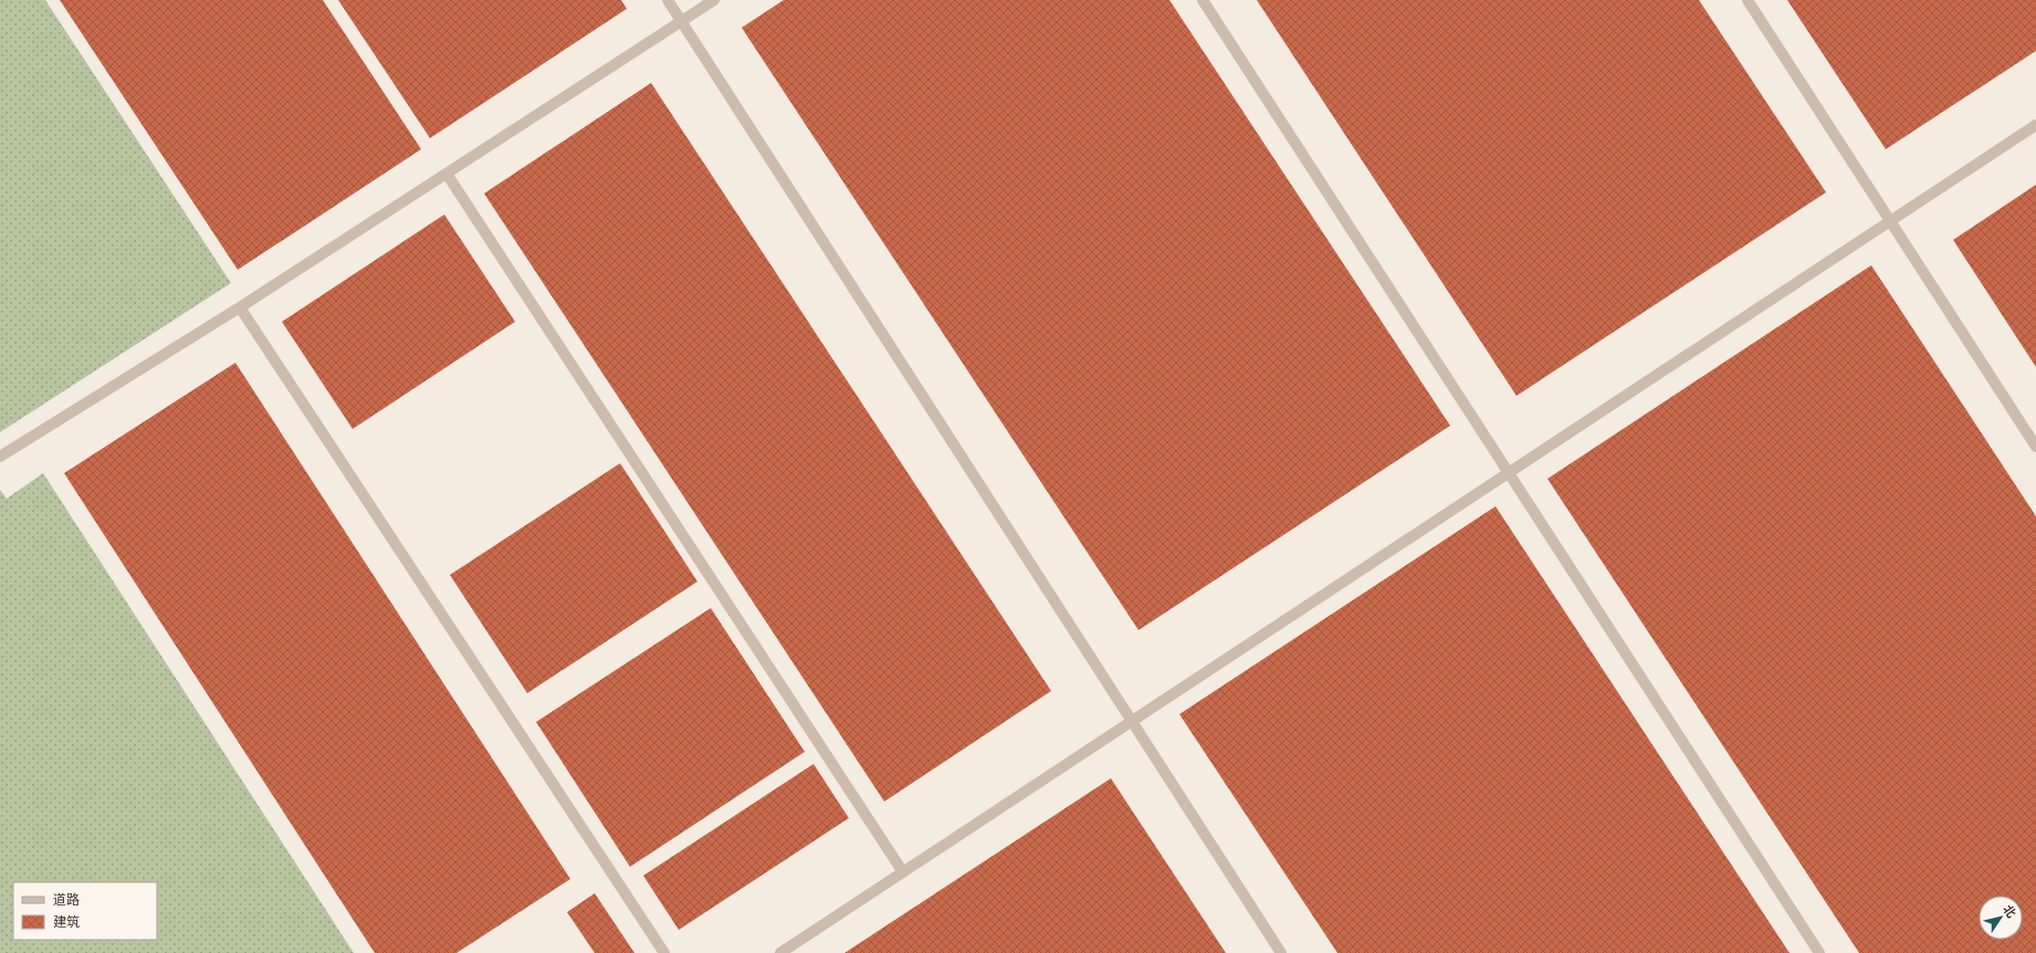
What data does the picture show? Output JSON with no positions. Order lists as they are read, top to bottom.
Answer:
{
  "legend": ["道路", "建筑"],
  "north": "top right"
}
